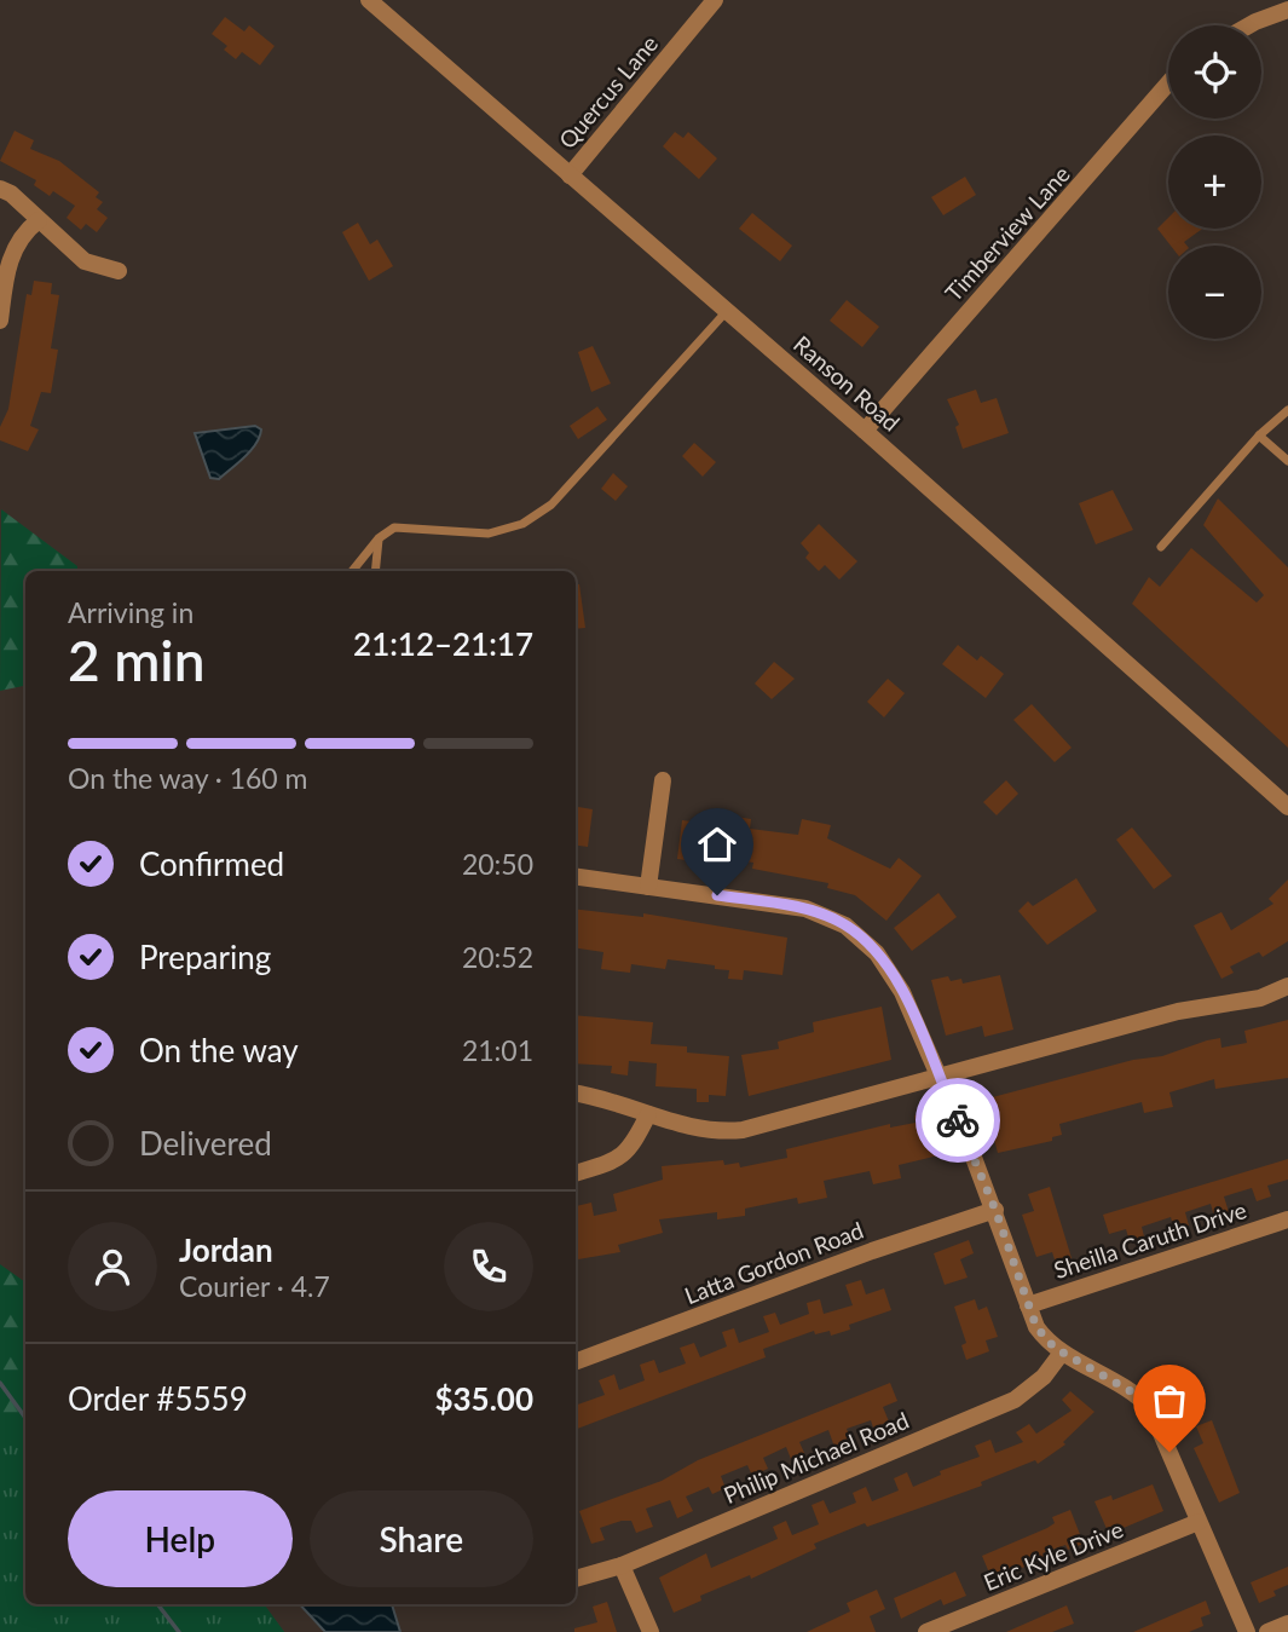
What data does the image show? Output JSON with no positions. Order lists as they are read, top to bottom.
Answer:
{
  "streets": {
    "street": [
      "Quercus Lane",
      "Timberview Lane",
      "Ranson Road",
      "Sheilla Caruth Drive",
      "Latta Gordon Road",
      "Philip Michael Road",
      "Eric Kyle Drive"
    ]
  },
  "crossings": [
    ["Quercus Lane", "Ranson Road"],
    ["Timberview Lane", "Ranson Road"]
  ],
  "page": {
    "map_buttons": ["+", "−"],
    "heading": ["2 min", "Arriving in", "21:12–21:17"],
    "panel": [
      "Jordan",
      "Courier · 4.7",
      "Order #5559",
      "$35.00"
    ],
    "bar": "On the way · 160 m",
    "list": [
      ["Confirmed", "20:50"],
      ["Preparing", "20:52"],
      ["On the way", "21:01"],
      "Delivered"
    ],
    "buttons": ["Help", "Share"]
  }
}
